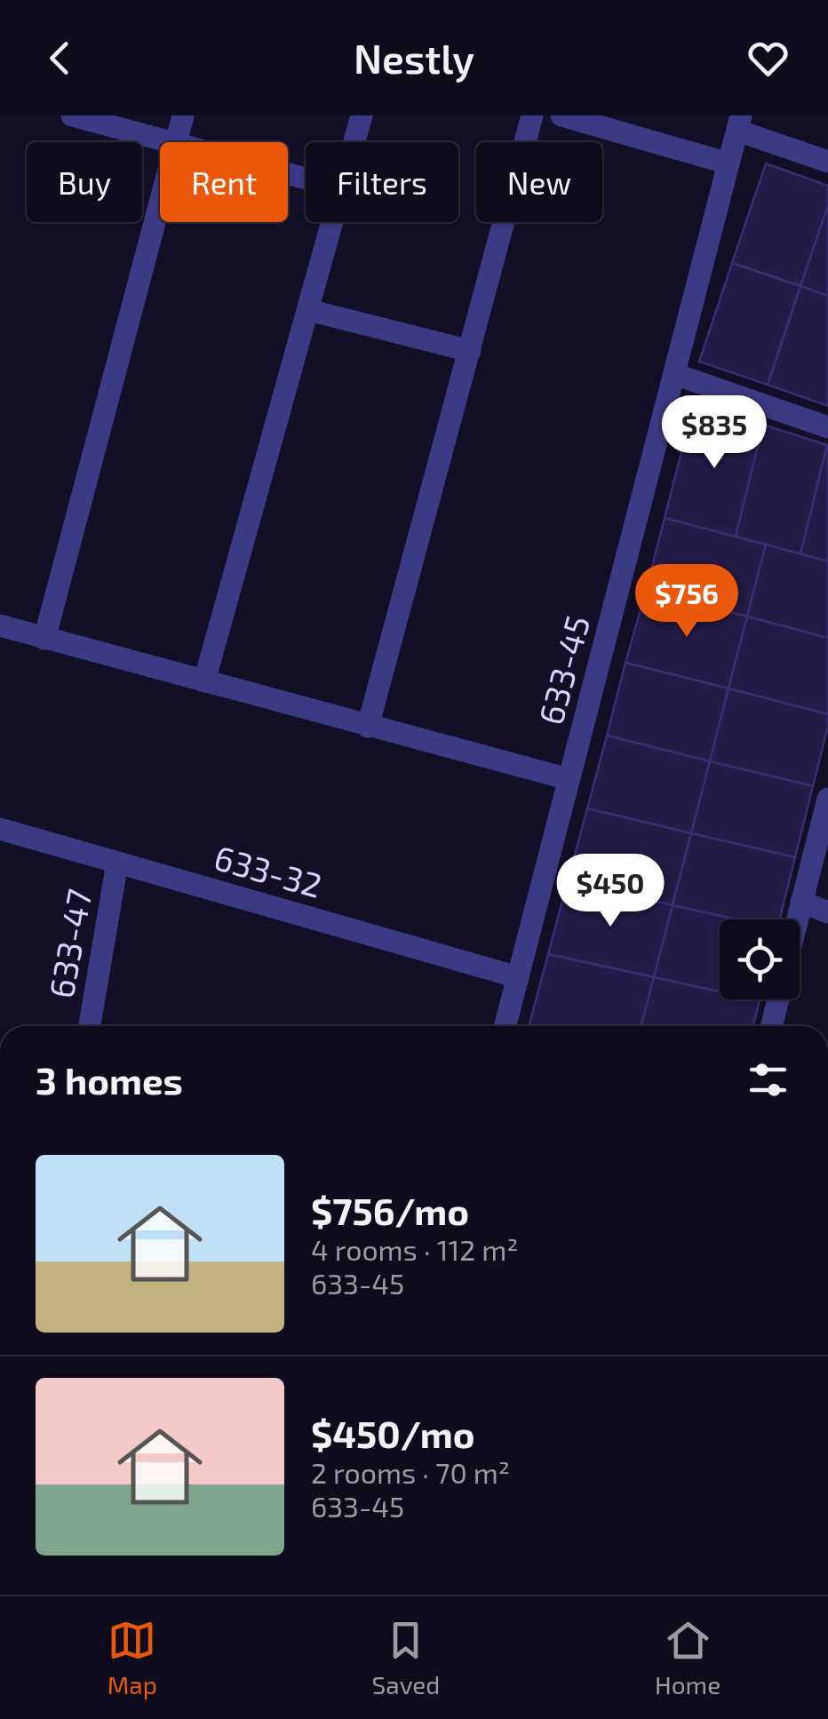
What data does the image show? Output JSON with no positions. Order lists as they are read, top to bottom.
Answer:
{
  "streets": {
    "street": ["633-45", "633-32", "633-47"]
  },
  "crossings": [
    ["633-45", "633-32"],
    ["633-32", "633-47"]
  ],
  "page": {
    "header": "Nestly",
    "chip": [
      "Buy",
      "Rent",
      "Filters",
      "New"
    ],
    "price": ["$835", "$756", "$450"],
    "heading": "3 homes",
    "list": [
      {
        "name": "$756/mo",
        "note": "4 rooms · 112 m² · 633-45"
      },
      {
        "name": "$450/mo",
        "note": "2 rooms · 70 m² · 633-45"
      }
    ],
    "tabs": ["Map", "Saved", "Home"]
  }
}
